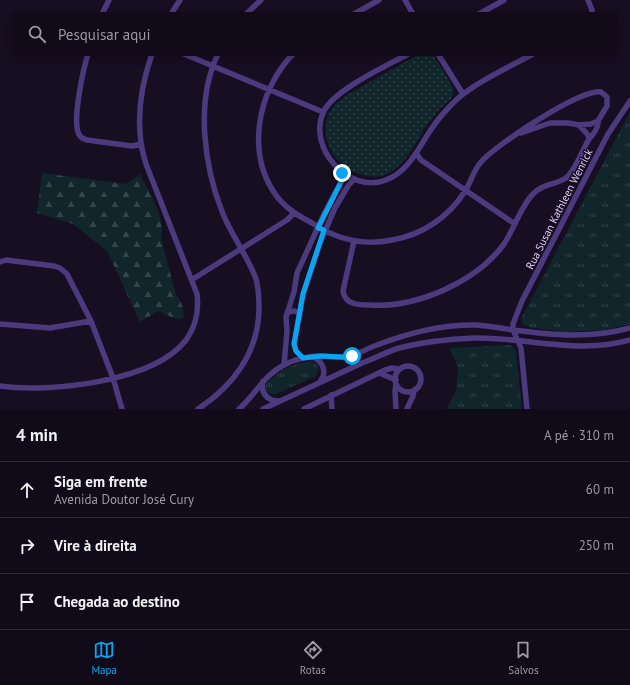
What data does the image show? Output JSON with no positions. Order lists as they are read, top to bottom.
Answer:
{
  "streets": {
    "street": ["Rua Susan Kathleen Wenrick"]
  },
  "page": {
    "search": "Pesquisar aqui",
    "heading": ["4 min", "A pé · 310 m"],
    "list": [
      ["Siga em frente", "Avenida Doutor José Cury", "60 m"],
      ["Vire à direita", "250 m"],
      "Chegada ao destino"
    ],
    "nav": ["Mapa", "Rotas", "Salvos"]
  }
}
